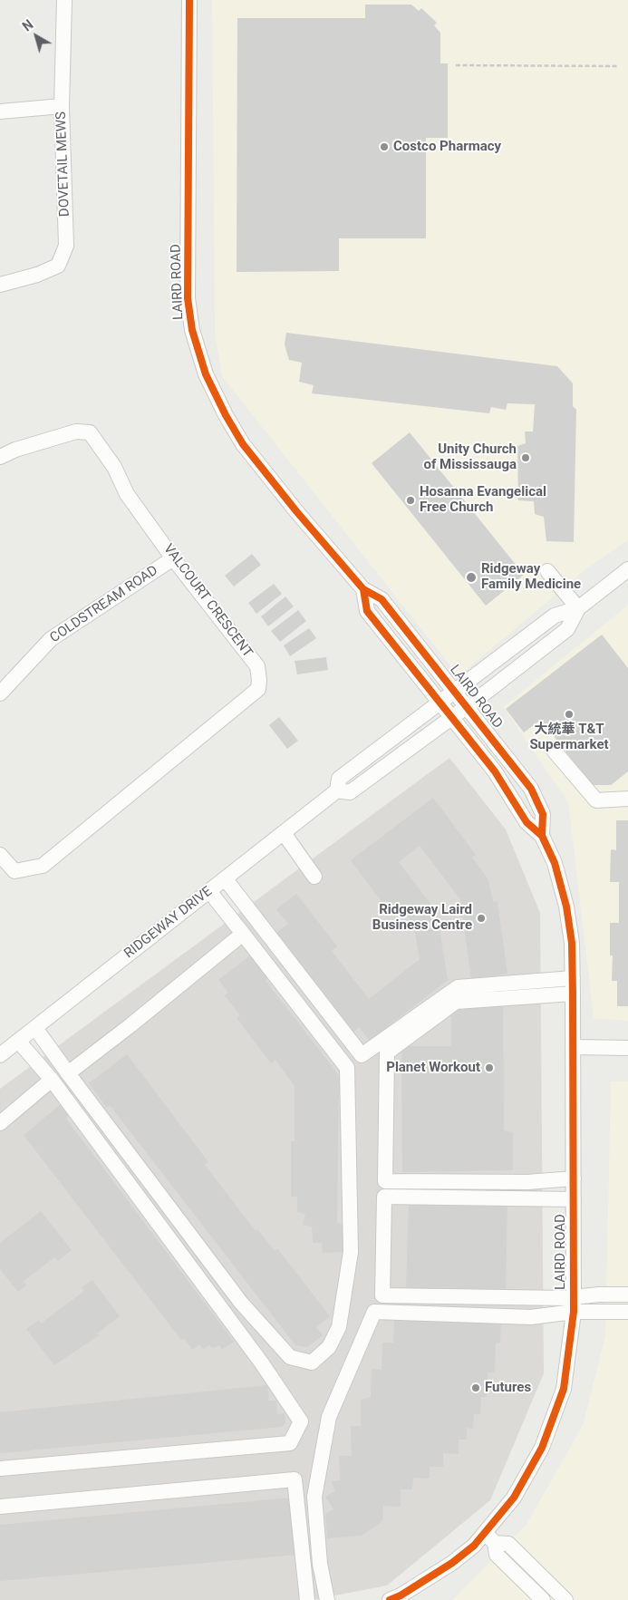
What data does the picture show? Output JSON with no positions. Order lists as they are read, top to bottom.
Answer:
{
  "streets": {
    "street": [
      "DOVETAIL MEWS",
      "LAIRD ROAD",
      "VALCOURT CRESCENT",
      "COLDSTREAM ROAD",
      "RIDGEWAY DRIVE"
    ]
  },
  "crossings": [
    ["LAIRD ROAD", "RIDGEWAY DRIVE"],
    ["VALCOURT CRESCENT", "COLDSTREAM ROAD"]
  ],
  "places": [
    "Costco Pharmacy",
    "Unity Church of Mississauga",
    "Hosanna Evangelical Free Church",
    "Ridgeway Family Medicine",
    "大統華 T&T Supermarket",
    "Ridgeway Laird Business Centre",
    "Planet Workout",
    "Futures"
  ],
  "north": "top left"
}
